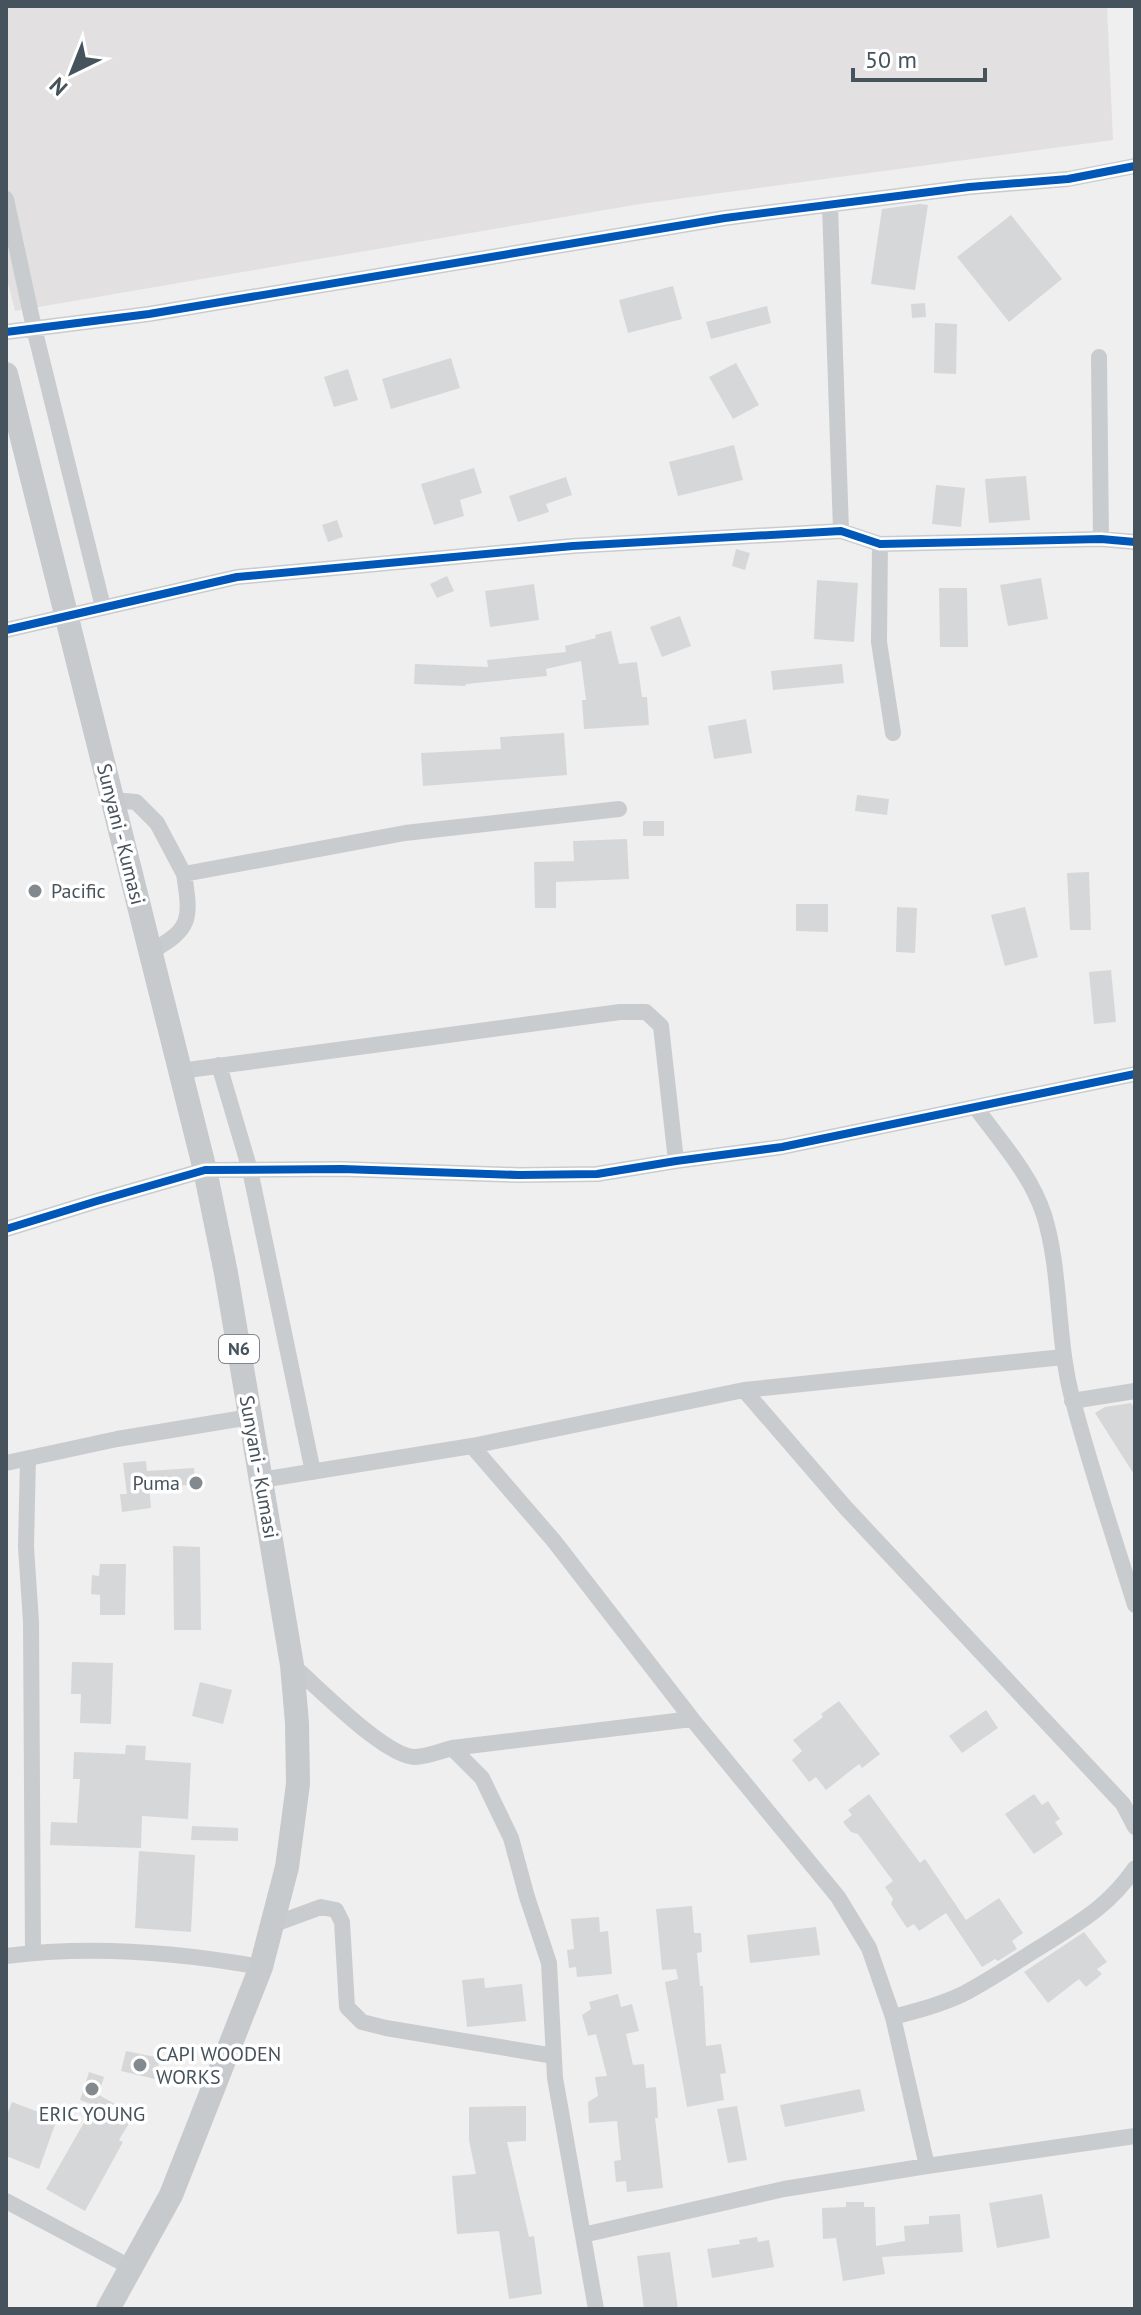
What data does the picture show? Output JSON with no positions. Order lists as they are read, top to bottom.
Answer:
{
  "streets": {
    "main road": ["Sunyani - Kumasi", "N6"]
  },
  "places": [
    "Pacific",
    "Puma",
    "CAPI WOODEN WORKS",
    "ERIC YOUNG"
  ],
  "scale_bar": "50 m",
  "north": "bottom left"
}
